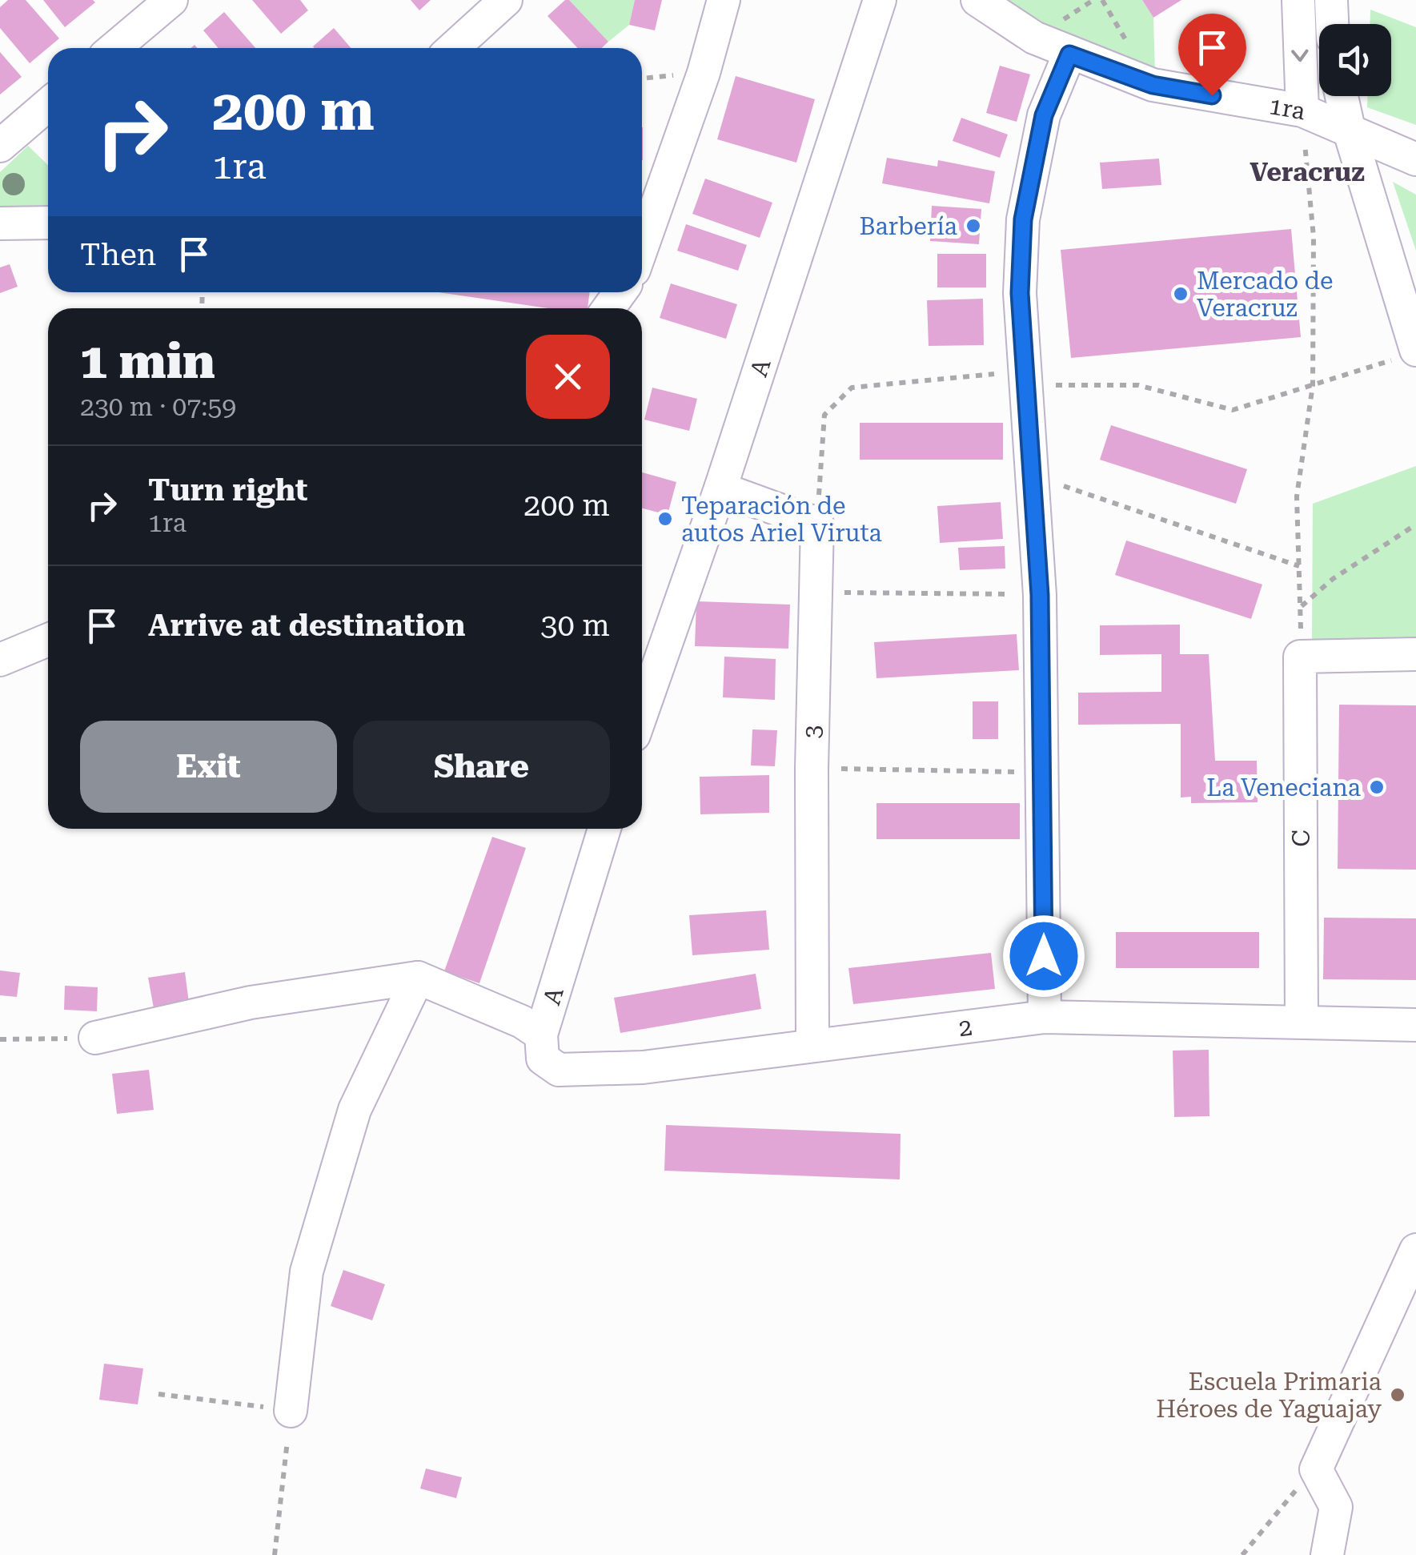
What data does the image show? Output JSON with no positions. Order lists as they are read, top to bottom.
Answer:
{
  "streets": {
    "street": [
      "1ra",
      "A",
      "3",
      "C",
      "2"
    ]
  },
  "crossings": [
    ["A", "2"],
    ["3", "2"],
    ["C", "2"]
  ],
  "districts": ["Veracruz"],
  "places": [
    "Barbería",
    "Mercado de Veracruz",
    "Teparación de autos Ariel Viruta",
    "La Veneciana",
    "Escuela Primaria Héroes de Yaguajay"
  ],
  "page": {
    "turn": ["200 m", "1ra"],
    "then": "Then",
    "heading": ["1 min", "230 m · 07:59"],
    "list": [
      {
        "name": "Turn right",
        "note": "1ra",
        "value": "200 m"
      },
      {
        "name": "Arrive at destination",
        "value": "30 m"
      }
    ],
    "buttons": ["Exit", "Share"]
  }
}
